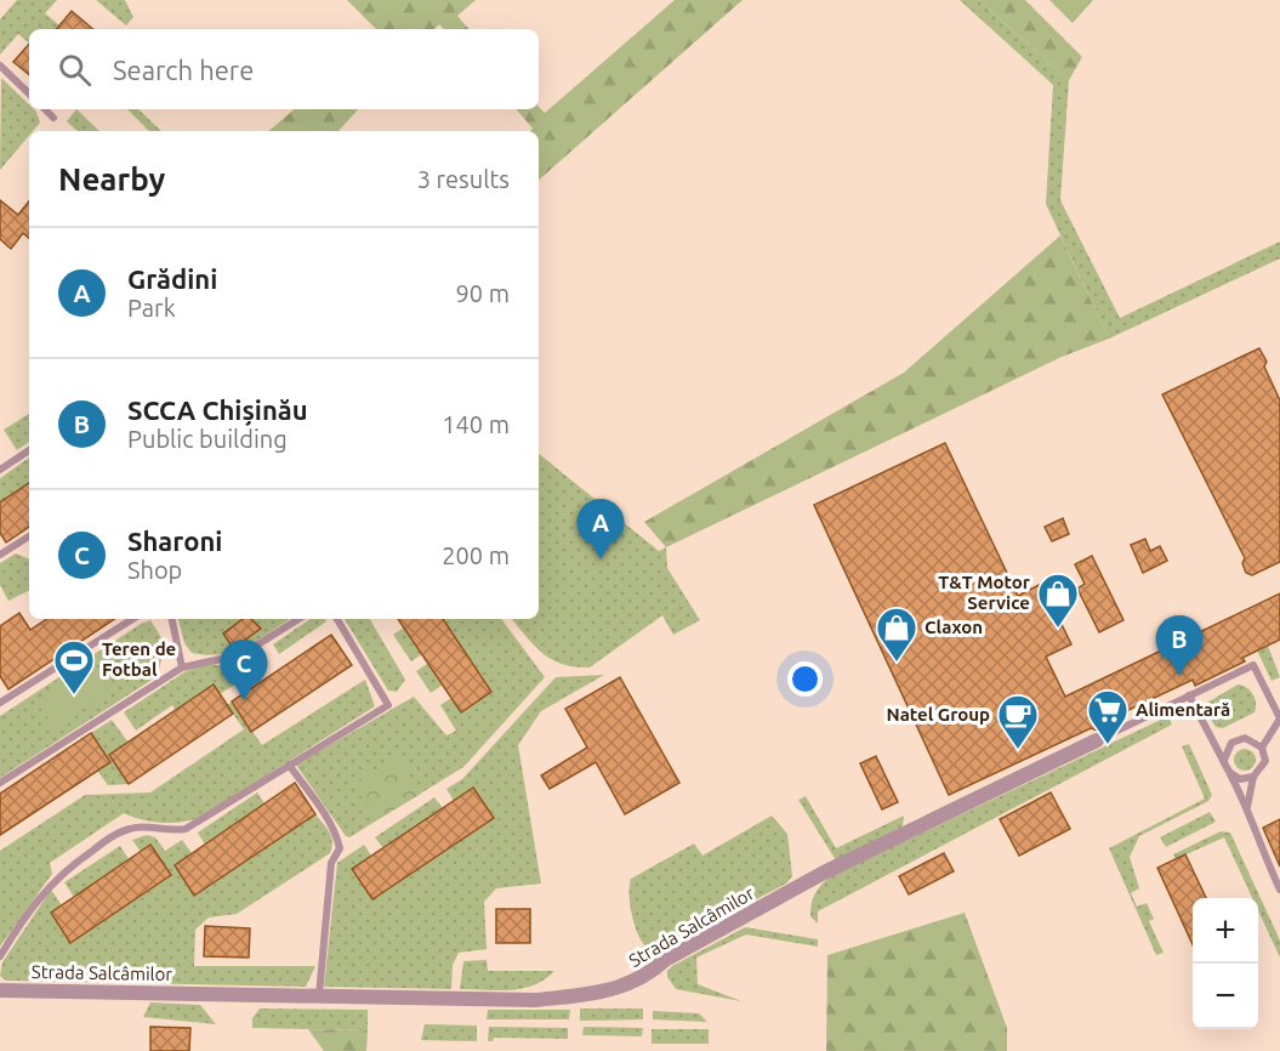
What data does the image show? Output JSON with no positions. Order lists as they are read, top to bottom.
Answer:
{
  "streets": {
    "street": ["Strada Salcâmilor"]
  },
  "places": {
    "shop": ["T&T Motor Service", "Claxon"],
    "sports": ["Teren de Fotbal"],
    "supermarket": ["Alimentară"],
    "cafe": ["Natel Group"]
  },
  "page": {
    "search": "Search here",
    "heading": ["Nearby", "3 results"],
    "list": [
      {
        "mark": "A",
        "name": "Grădini",
        "note": "Park",
        "value": "90 m"
      },
      {
        "mark": "B",
        "name": "SCCA Chișinău",
        "note": "Public building",
        "value": "140 m"
      },
      {
        "mark": "C",
        "name": "Sharoni",
        "note": "Shop",
        "value": "200 m"
      }
    ],
    "pins": ["A", "B", "C"],
    "map_buttons": ["+", "−"]
  }
}
